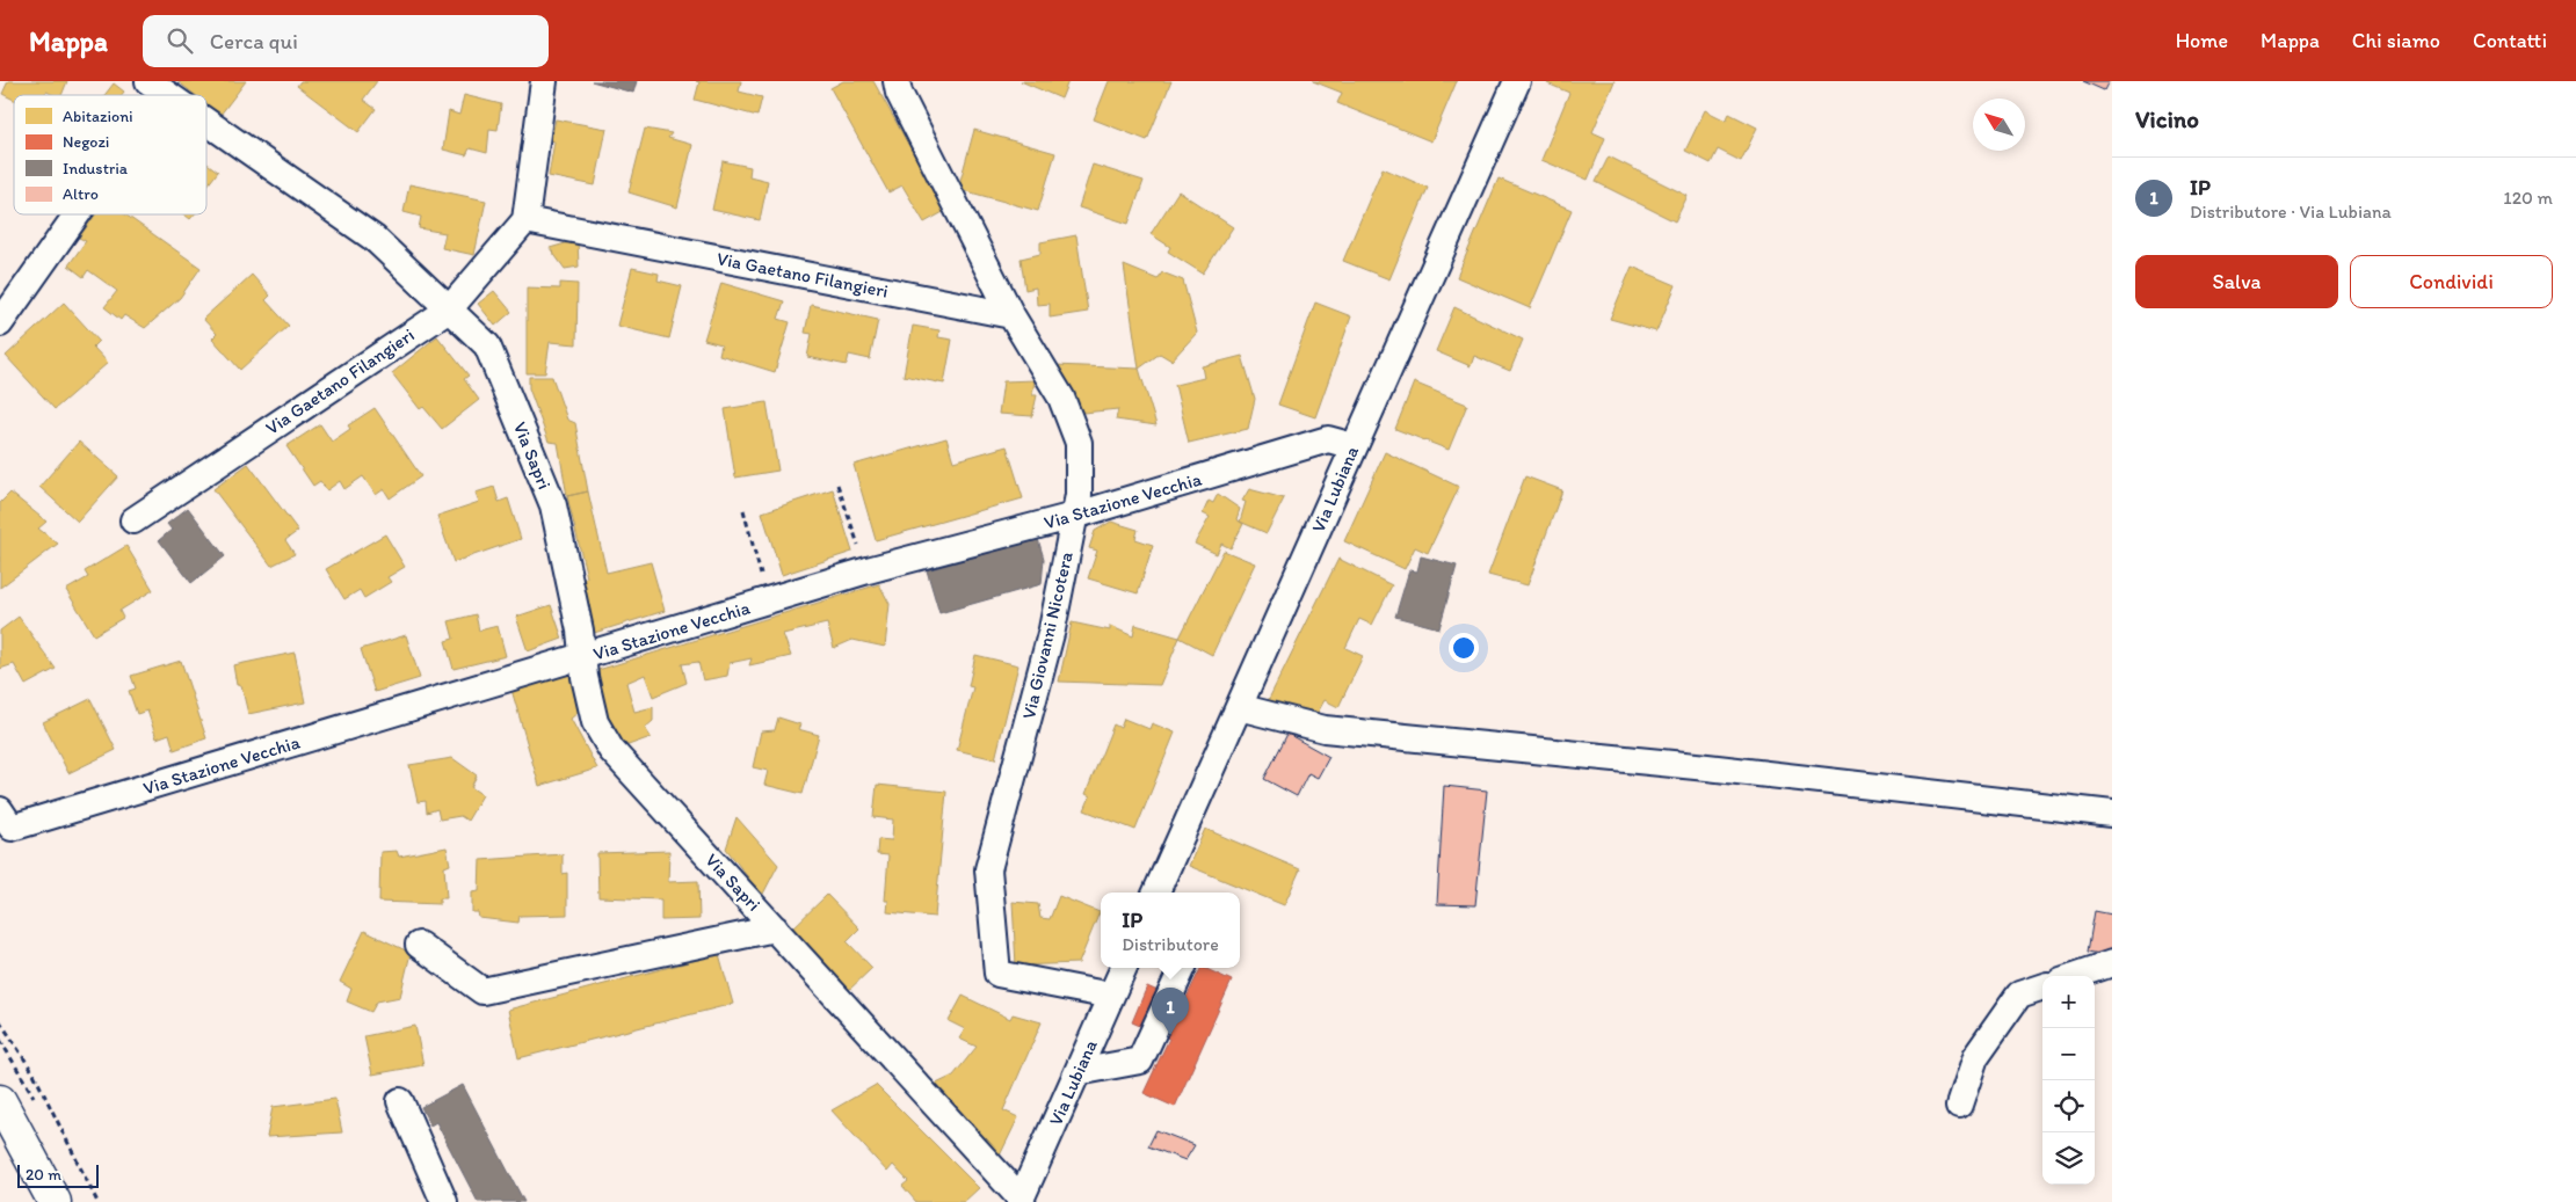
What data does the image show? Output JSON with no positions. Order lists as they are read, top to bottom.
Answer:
{
  "streets": {
    "street": [
      "Via Gaetano Filangieri",
      "Via Sapri",
      "Via Lubiana",
      "Via Stazione Vecchia",
      "Via Giovanni Nicotera"
    ]
  },
  "crossings": [
    ["Via Gaetano Filangieri", "Via Sapri"],
    ["Via Gaetano Filangieri", "Via Giovanni Nicotera"],
    ["Via Sapri", "Via Lubiana"],
    ["Via Sapri", "Via Stazione Vecchia"],
    ["Via Lubiana", "Via Stazione Vecchia"],
    ["Via Lubiana", "Via Giovanni Nicotera"],
    ["Via Stazione Vecchia", "Via Giovanni Nicotera"]
  ],
  "legend": [
    "Abitazioni",
    "Negozi",
    "Industria",
    "Altro"
  ],
  "scale_bar": "20 m",
  "north": "top left",
  "page": {
    "header": "Mappa",
    "search": "Cerca qui",
    "nav": [
      "Home",
      "Mappa",
      "Chi siamo",
      "Contatti"
    ],
    "heading": "Vicino",
    "list": [
      {
        "mark": "1",
        "name": "IP",
        "note": "Distributore · Via Lubiana",
        "value": "120 m"
      }
    ],
    "buttons": ["Salva", "Condividi"],
    "popup": ["IP", "Distributore"],
    "map_buttons": ["+", "−"],
    "pins": "1",
    "scale": "20 m"
  }
}
